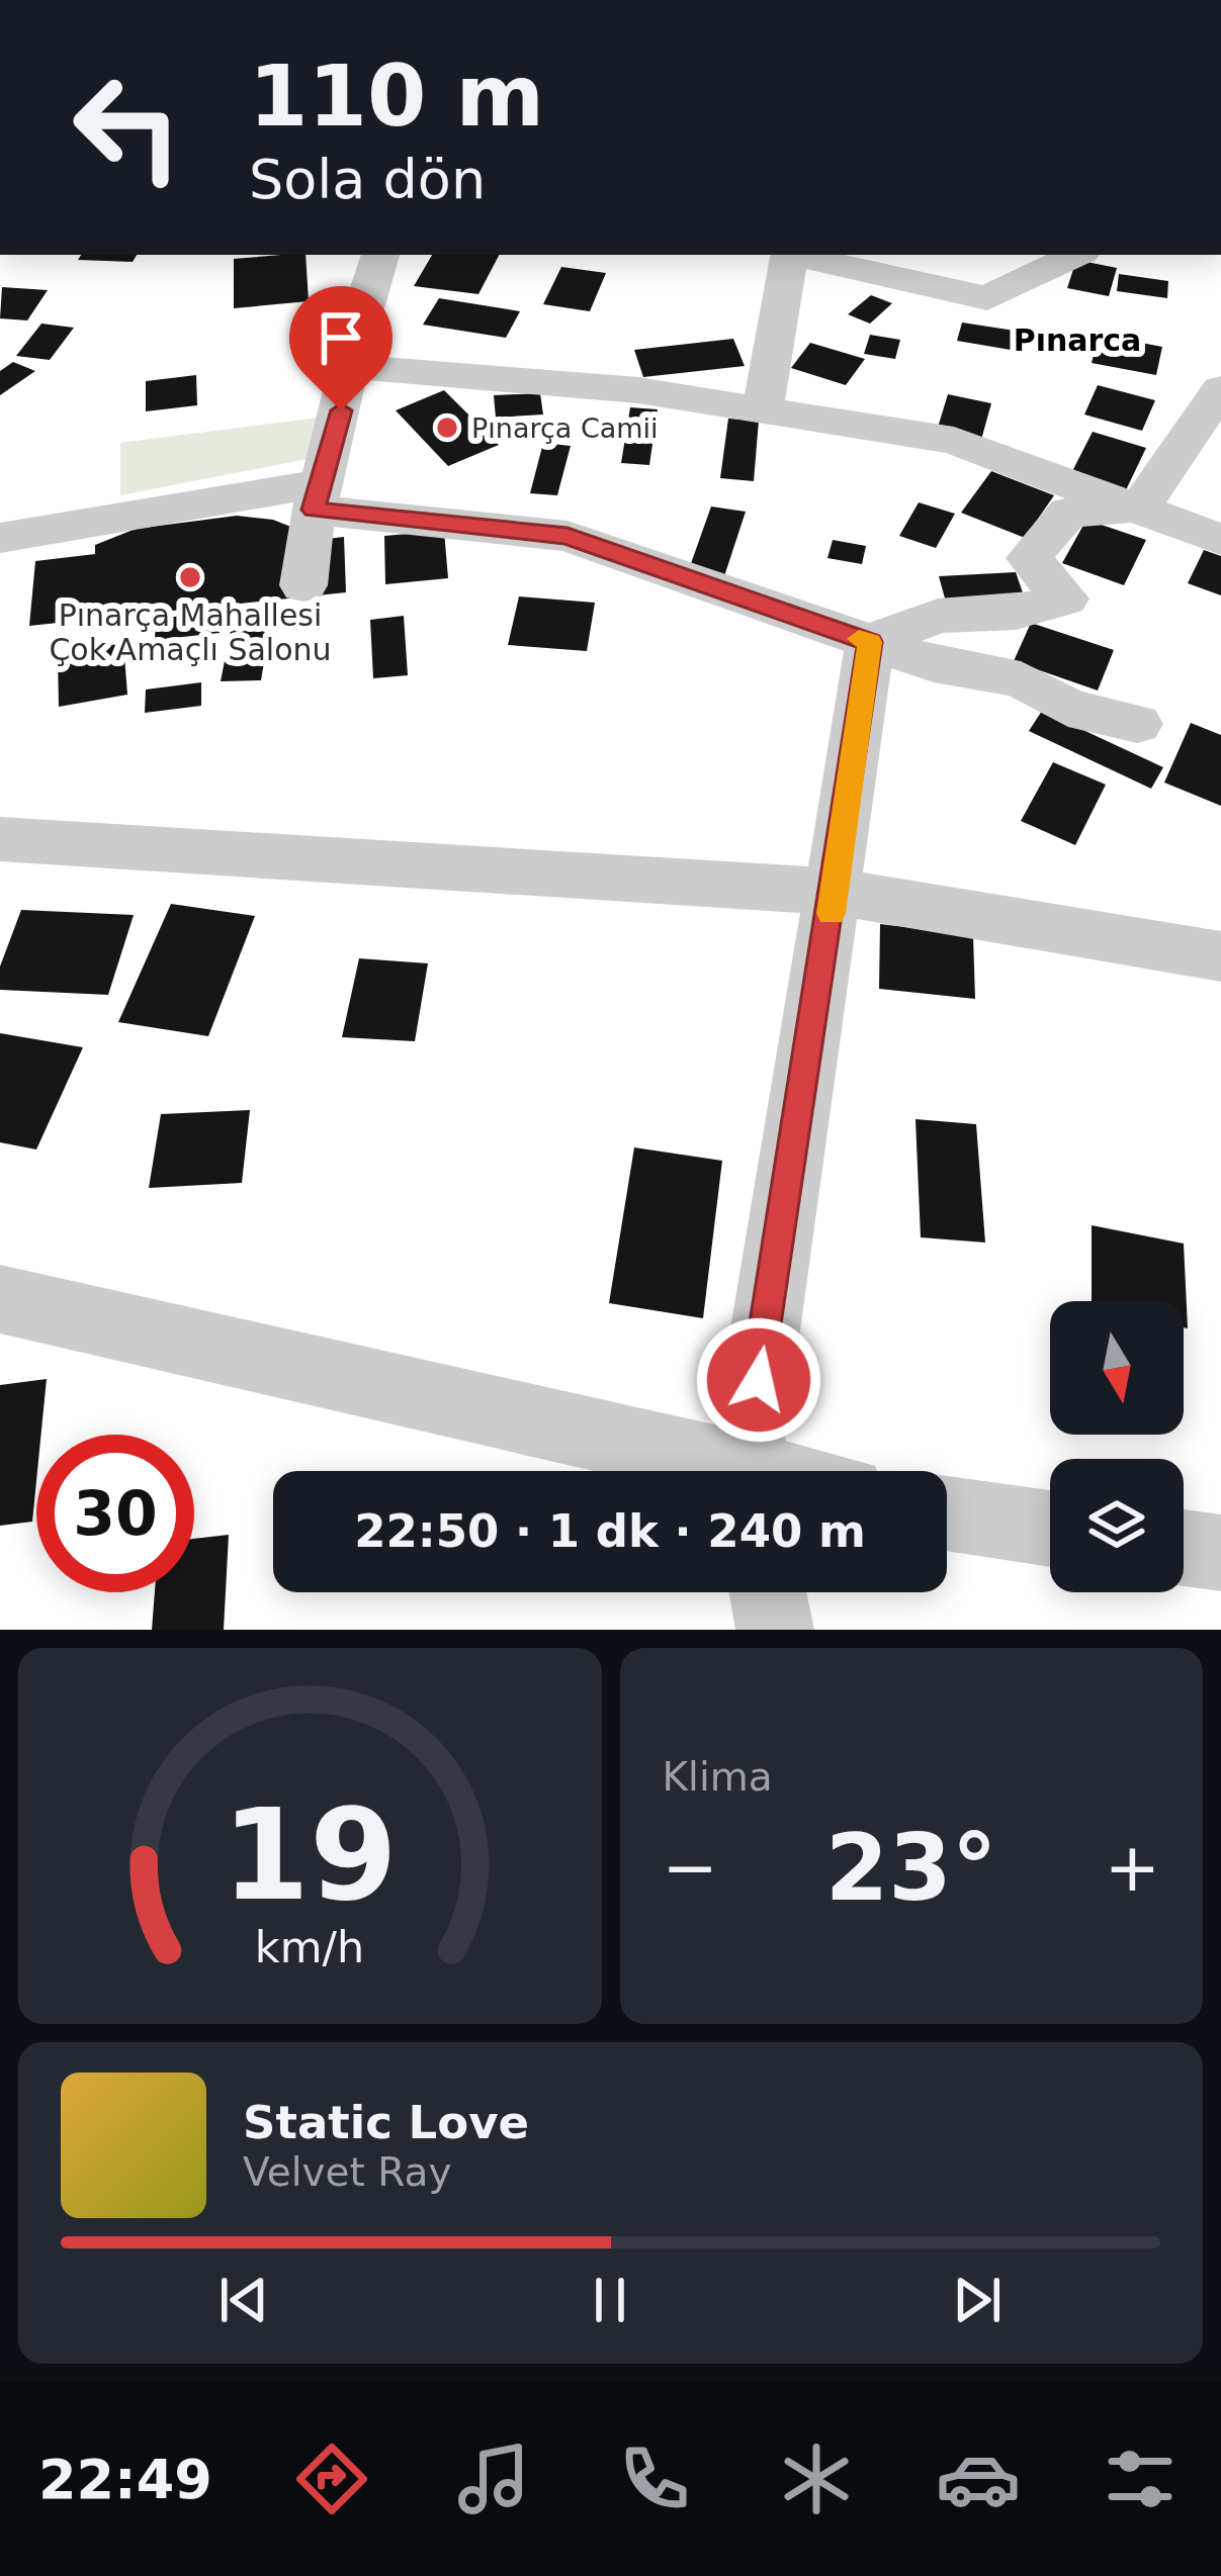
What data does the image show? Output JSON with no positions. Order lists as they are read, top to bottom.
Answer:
{
  "districts": ["Pınarca"],
  "places": ["Pınarça Camii", "Pınarça Mahallesi Çok Amaçlı Salonu"],
  "north": "bottom",
  "page": {
    "turn": ["110 m", "Sola dön"],
    "limit": "30",
    "trip": "22:50 · 1 dk · 240 m",
    "tile": "Klima",
    "heat": ["−", "23°", "+"],
    "song": ["Static Love", "Velvet Ray"],
    "tabs": "22:49",
    "gauge": ["19", "km/h"]
  }
}
